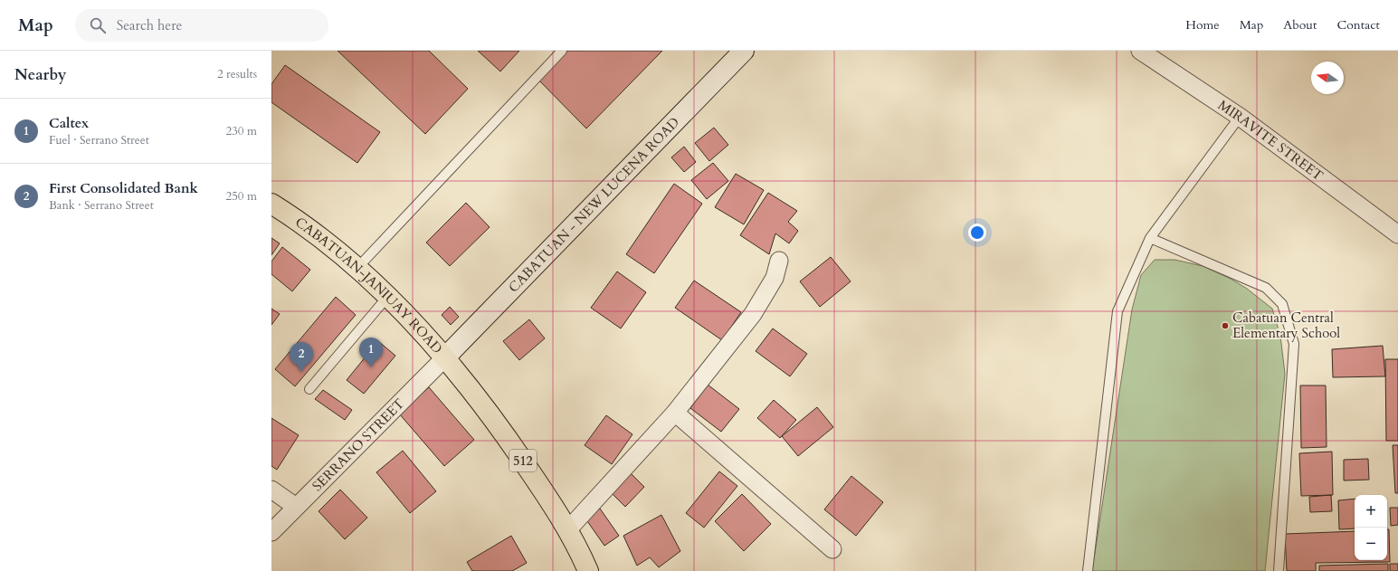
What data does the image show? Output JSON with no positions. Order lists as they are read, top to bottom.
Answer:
{
  "streets": {
    "main road": ["CABATUAN - NEW LUCENA ROAD", "CABATUAN-JANIUAY ROAD", "512"],
    "street": ["MIRAVITE STREET", "SERRANO STREET"]
  },
  "crossings": [
    ["CABATUAN - NEW LUCENA ROAD", "CABATUAN-JANIUAY ROAD"],
    ["CABATUAN - NEW LUCENA ROAD", "SERRANO STREET"],
    ["CABATUAN - NEW LUCENA ROAD", "512"],
    ["CABATUAN-JANIUAY ROAD", "SERRANO STREET"],
    ["CABATUAN-JANIUAY ROAD", "512"],
    ["SERRANO STREET", "512"]
  ],
  "places": ["Cabatuan Central Elementary School"],
  "north": "left",
  "page": {
    "header": "Map",
    "search": "Search here",
    "nav": [
      "Home",
      "Map",
      "About",
      "Contact"
    ],
    "heading": ["Nearby", "2 results"],
    "list": [
      {
        "mark": "1",
        "name": "Caltex",
        "note": "Fuel · Serrano Street",
        "value": "230 m"
      },
      {
        "mark": "2",
        "name": "First Consolidated Bank",
        "note": "Bank · Serrano Street",
        "value": "250 m"
      }
    ],
    "pins": ["1", "2"],
    "map_buttons": ["+", "−"]
  }
}
